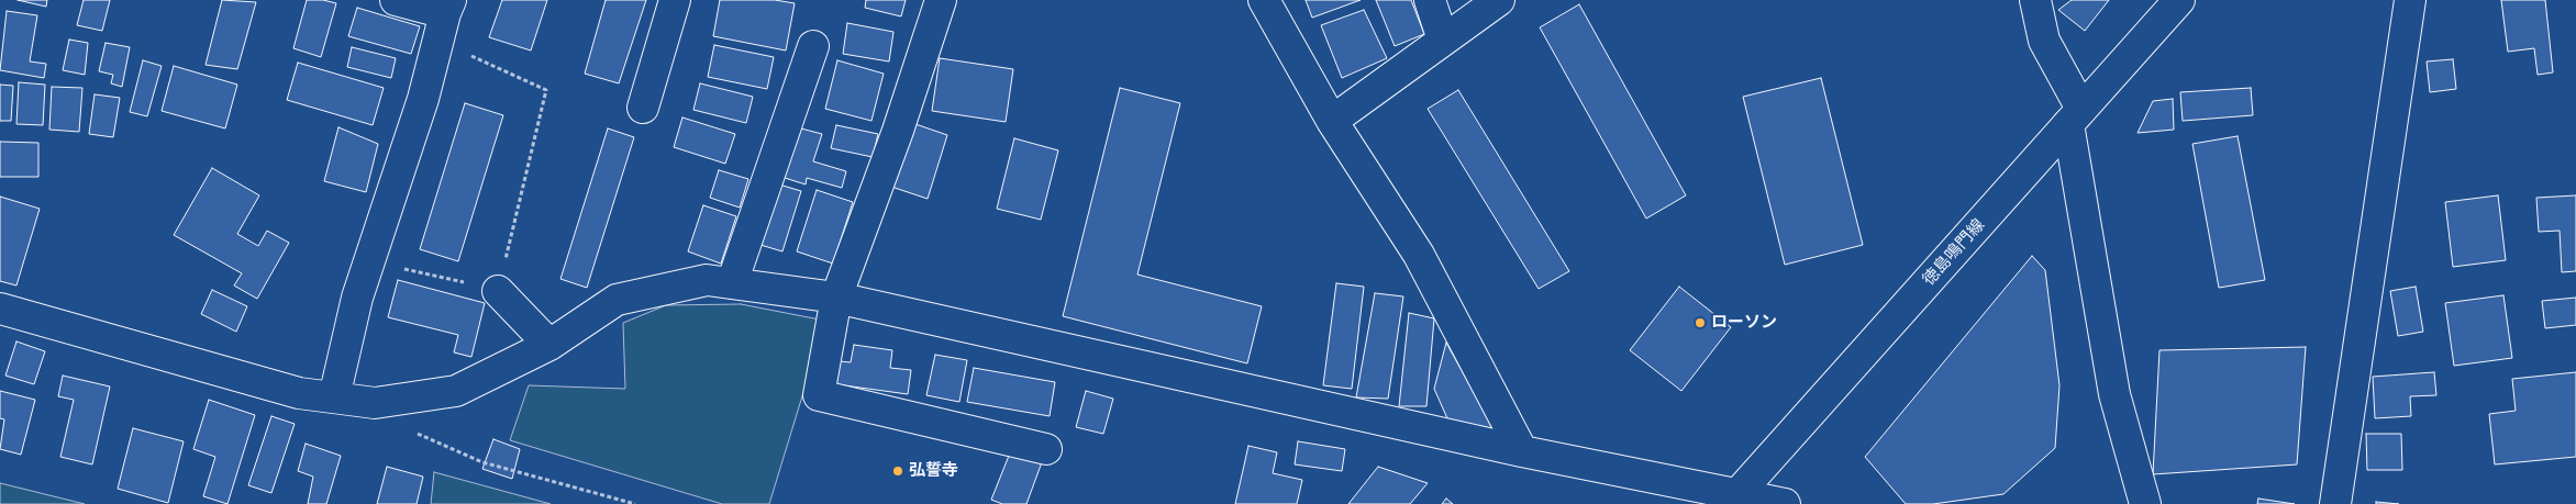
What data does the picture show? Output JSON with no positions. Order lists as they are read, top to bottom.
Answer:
{
  "streets": {
    "street": ["徳島鳴門線"]
  },
  "places": ["ローソン", "弘誓寺"]
}
